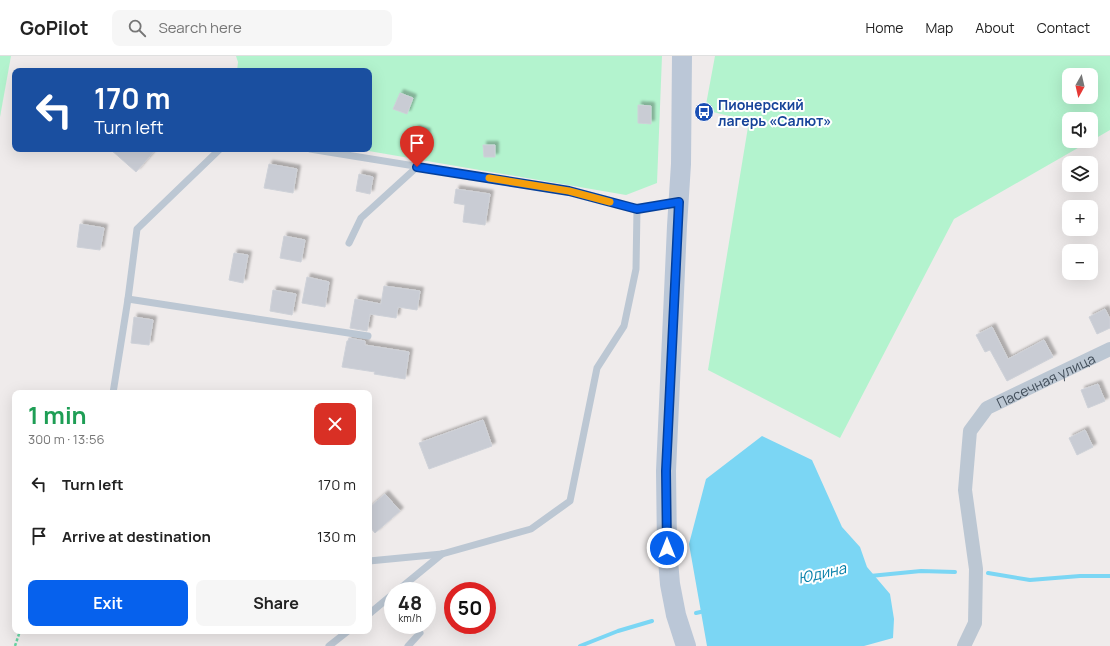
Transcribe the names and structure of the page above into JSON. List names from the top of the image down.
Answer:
{
  "streets": {
    "street": ["Пасечная улица"]
  },
  "water": ["Юдина"],
  "places": {
    "bus stop": ["Пионерский лагерь «Салют»"]
  },
  "north": "bottom",
  "page": {
    "header": "GoPilot",
    "search": "Search here",
    "nav": [
      "Home",
      "Map",
      "About",
      "Contact"
    ],
    "map_buttons": ["+", "−"],
    "turn": ["170 m", "Turn left"],
    "heading": ["1 min", "300 m · 13:56"],
    "list": [
      {
        "name": "Turn left",
        "value": "170 m"
      },
      {
        "name": "Arrive at destination",
        "value": "130 m"
      }
    ],
    "buttons": ["Exit", "Share"],
    "speed": "48 km/h",
    "limit": "50"
  }
}
